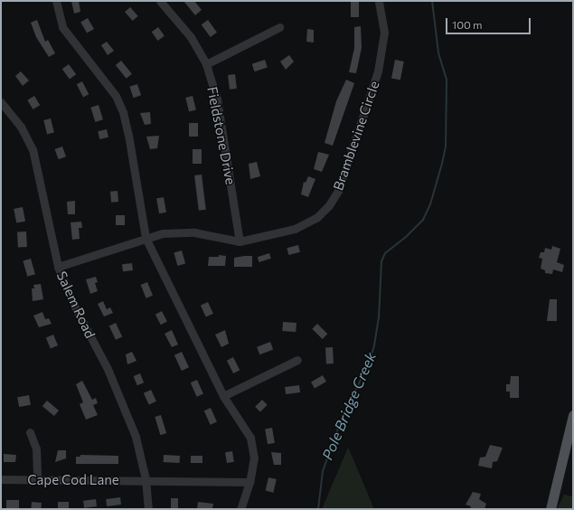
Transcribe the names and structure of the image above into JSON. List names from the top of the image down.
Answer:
{
  "streets": {
    "street": [
      "Fieldstone Drive",
      "Bramblevine Circle",
      "Salem Road",
      "Cape Cod Lane"
    ]
  },
  "crossings": [
    ["Fieldstone Drive", "Bramblevine Circle"],
    ["Bramblevine Circle", "Salem Road"],
    ["Salem Road", "Cape Cod Lane"]
  ],
  "water": ["Pole Bridge Creek"],
  "scale_bar": "100 m"
}
